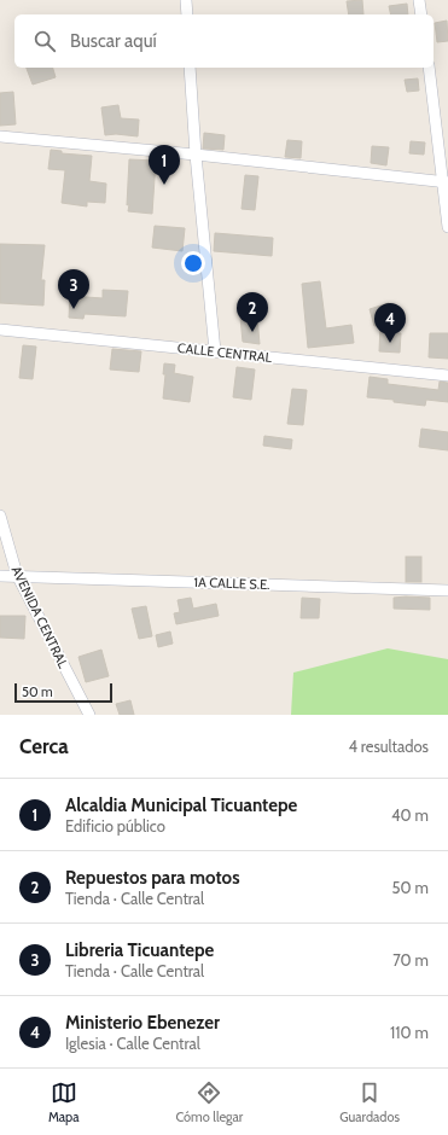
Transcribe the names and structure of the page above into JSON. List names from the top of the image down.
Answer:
{
  "streets": {
    "street": ["CALLE CENTRAL", "1A CALLE S.E.", "AVENIDA CENTRAL"]
  },
  "crossings": [
    ["1A CALLE S.E.", "AVENIDA CENTRAL"]
  ],
  "scale_bar": "50 m",
  "page": {
    "search": "Buscar aquí",
    "pins": [
      "1",
      "3",
      "2",
      "4"
    ],
    "scale": "50 m",
    "heading": ["Cerca", "4 resultados"],
    "list": [
      {
        "mark": "1",
        "name": "Alcaldia Municipal Ticuantepe",
        "note": "Edificio público",
        "value": "40 m"
      },
      {
        "mark": "2",
        "name": "Repuestos para motos",
        "note": "Tienda · Calle Central",
        "value": "50 m"
      },
      {
        "mark": "3",
        "name": "Libreria Ticuantepe",
        "note": "Tienda · Calle Central",
        "value": "70 m"
      },
      {
        "mark": "4",
        "name": "Ministerio Ebenezer",
        "note": "Iglesia · Calle Central",
        "value": "110 m"
      }
    ],
    "nav": ["Mapa", "Cómo llegar", "Guardados"]
  }
}
